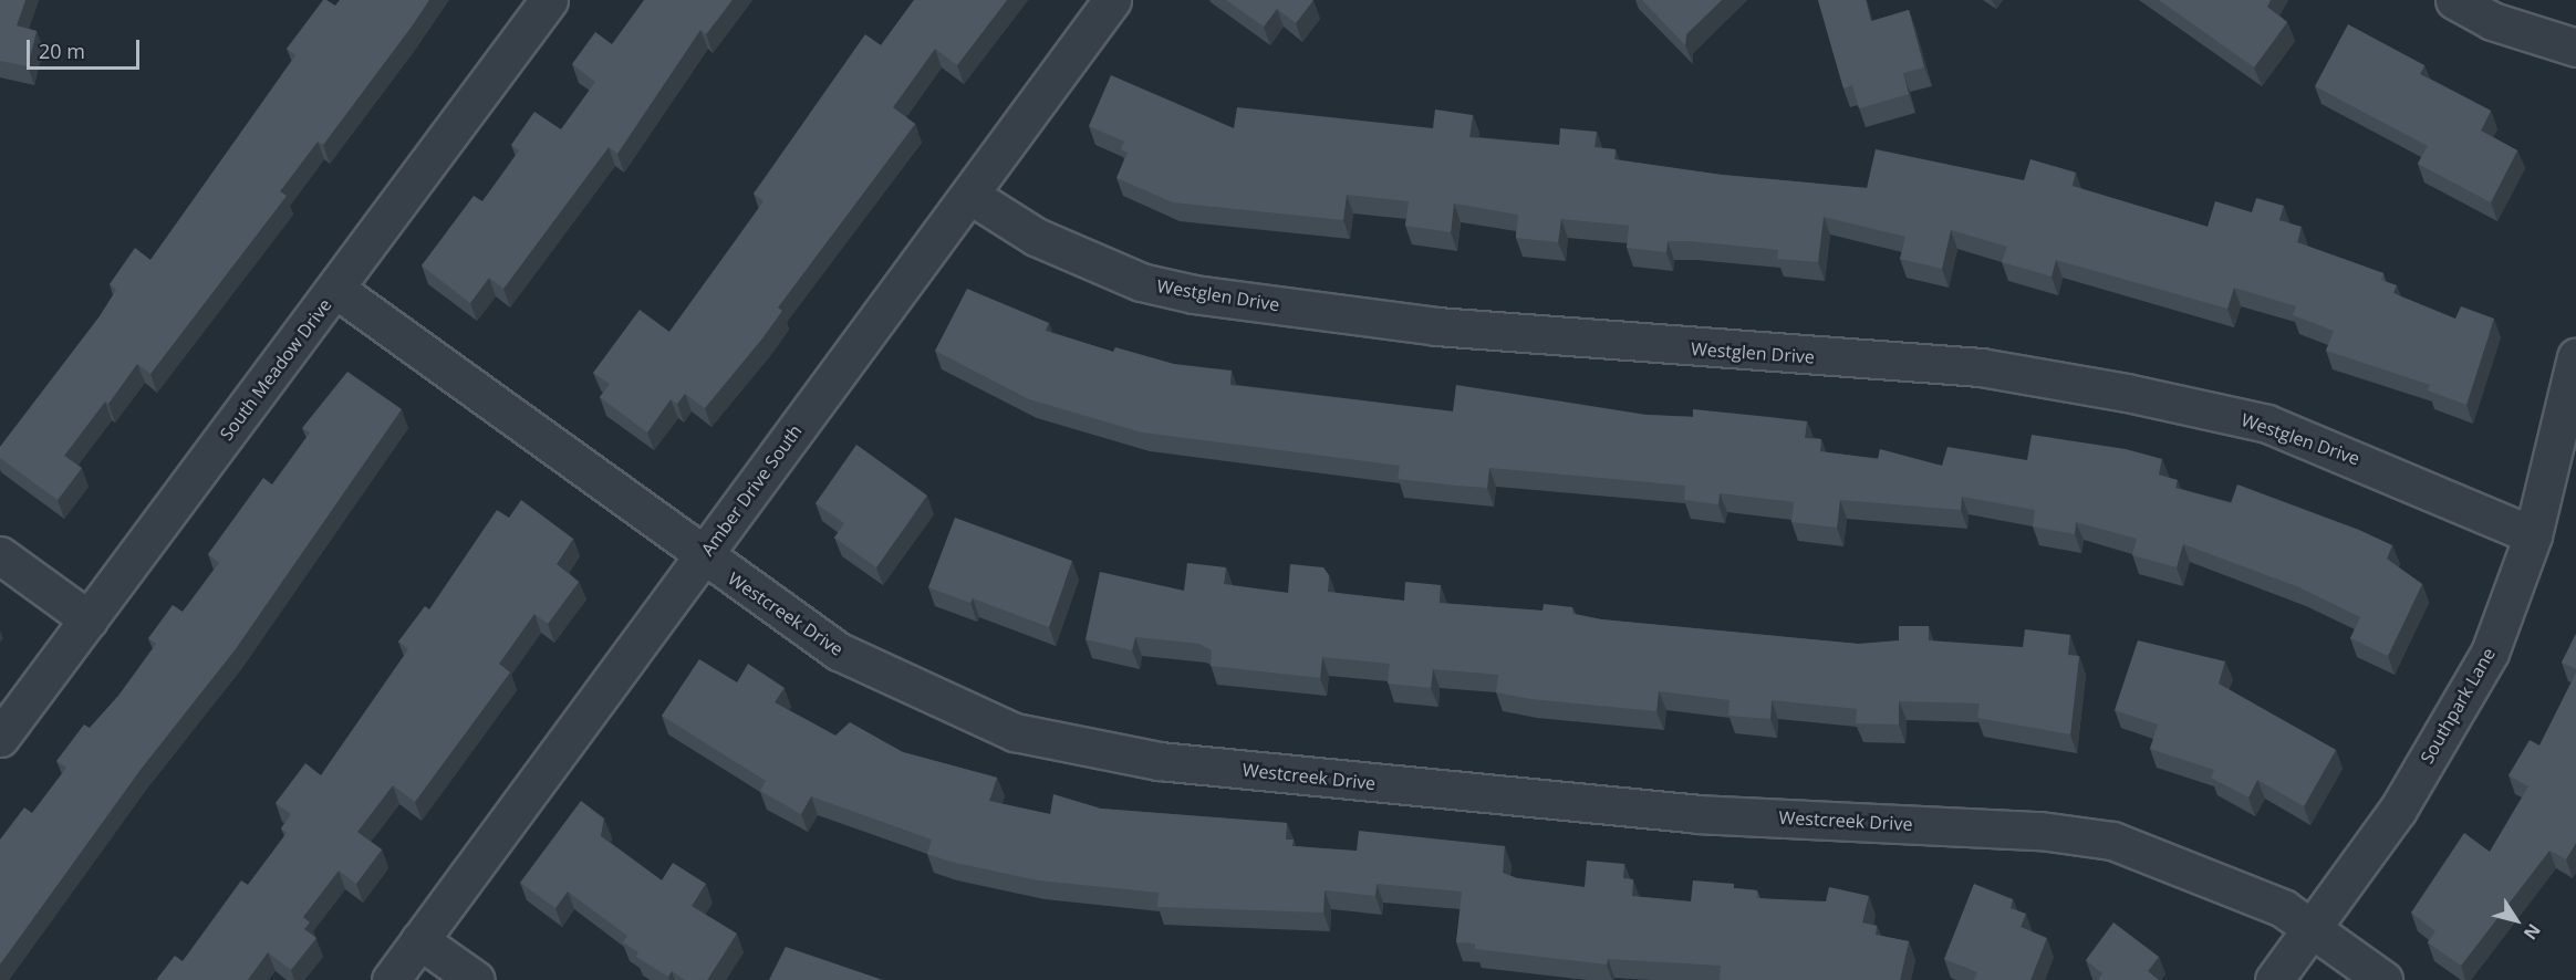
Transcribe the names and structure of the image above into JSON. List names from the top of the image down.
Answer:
{
  "streets": {
    "street": [
      "Westglen Drive",
      "South Meadow Drive",
      "Amber Drive South",
      "Westcreek Drive",
      "Southpark Lane"
    ]
  },
  "crossings": [
    ["Westglen Drive", "Amber Drive South"],
    ["Westglen Drive", "Southpark Lane"],
    ["South Meadow Drive", "Westcreek Drive"],
    ["Amber Drive South", "Westcreek Drive"],
    ["Westcreek Drive", "Southpark Lane"]
  ],
  "scale_bar": "20 m",
  "north": "bottom right"
}
